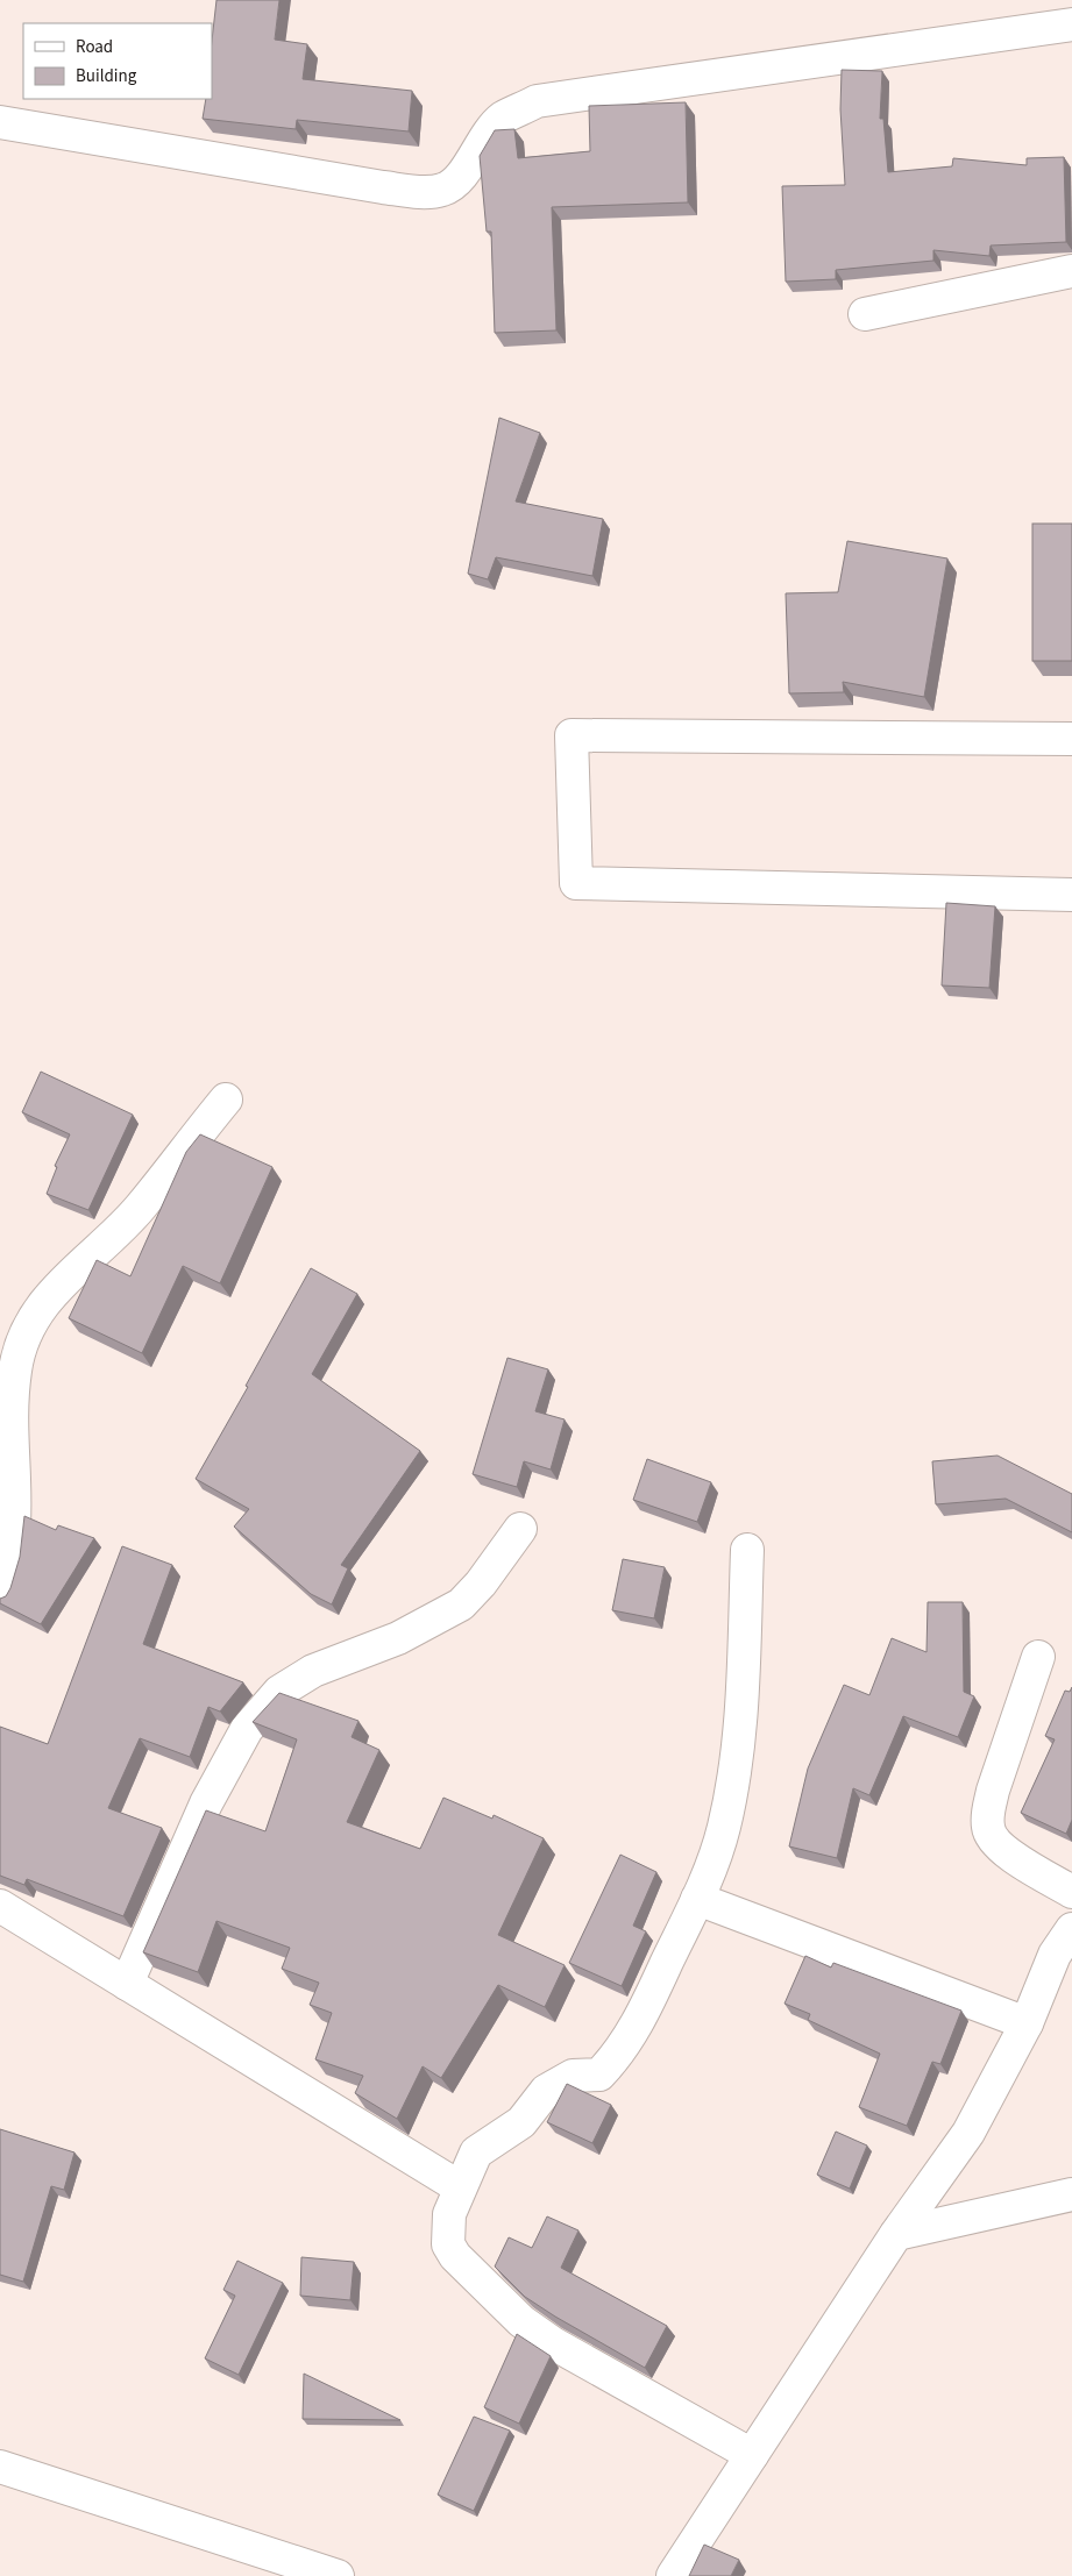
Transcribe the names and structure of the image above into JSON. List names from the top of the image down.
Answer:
{
  "legend": ["Road", "Building"]
}
